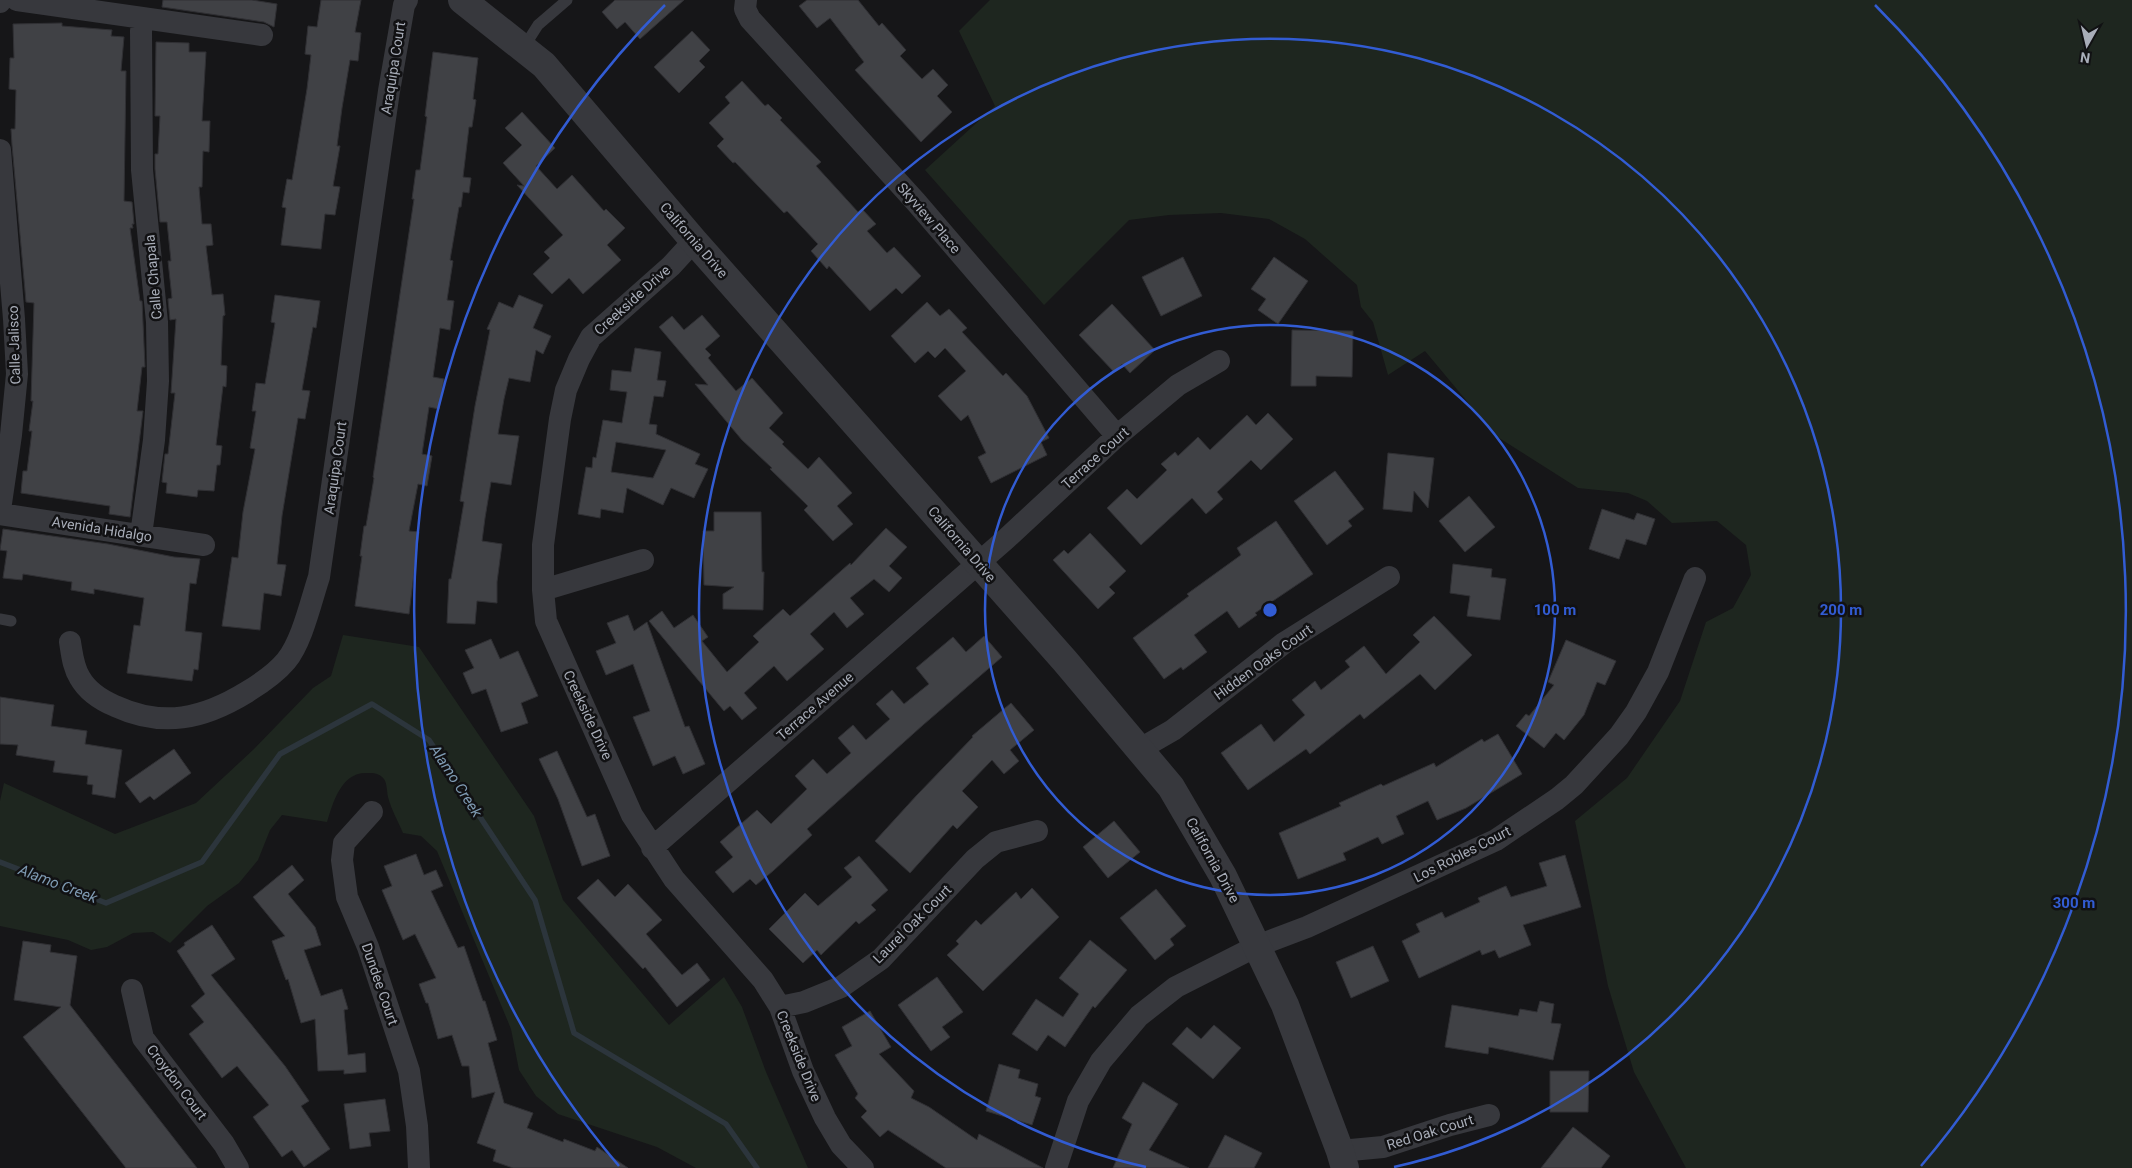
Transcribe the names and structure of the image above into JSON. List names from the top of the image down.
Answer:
{
  "streets": {
    "street": [
      "Araquipa Court",
      "Skyview Place",
      "California Drive",
      "Calle Chapala",
      "Creekside Drive",
      "Calle Jalisco",
      "Terrace Court",
      "Avenida Hidalgo",
      "Hidden Oaks Court",
      "Terrace Avenue",
      "Los Robles Court",
      "Laurel Oak Court",
      "Dundee Court",
      "Croydon Court",
      "Red Oak Court"
    ]
  },
  "crossings": [
    ["Skyview Place", "Terrace Court"],
    ["California Drive", "Creekside Drive"],
    ["California Drive", "Terrace Court"],
    ["California Drive", "Hidden Oaks Court"],
    ["California Drive", "Terrace Avenue"],
    ["California Drive", "Los Robles Court"],
    ["California Drive", "Red Oak Court"],
    ["Calle Chapala", "Avenida Hidalgo"],
    ["Creekside Drive", "Terrace Avenue"],
    ["Creekside Drive", "Laurel Oak Court"],
    ["Calle Jalisco", "Avenida Hidalgo"],
    ["Terrace Court", "Terrace Avenue"]
  ],
  "water": ["Alamo Creek"],
  "north": "bottom",
  "rings": ["100 m", "200 m", "300 m"]
}
